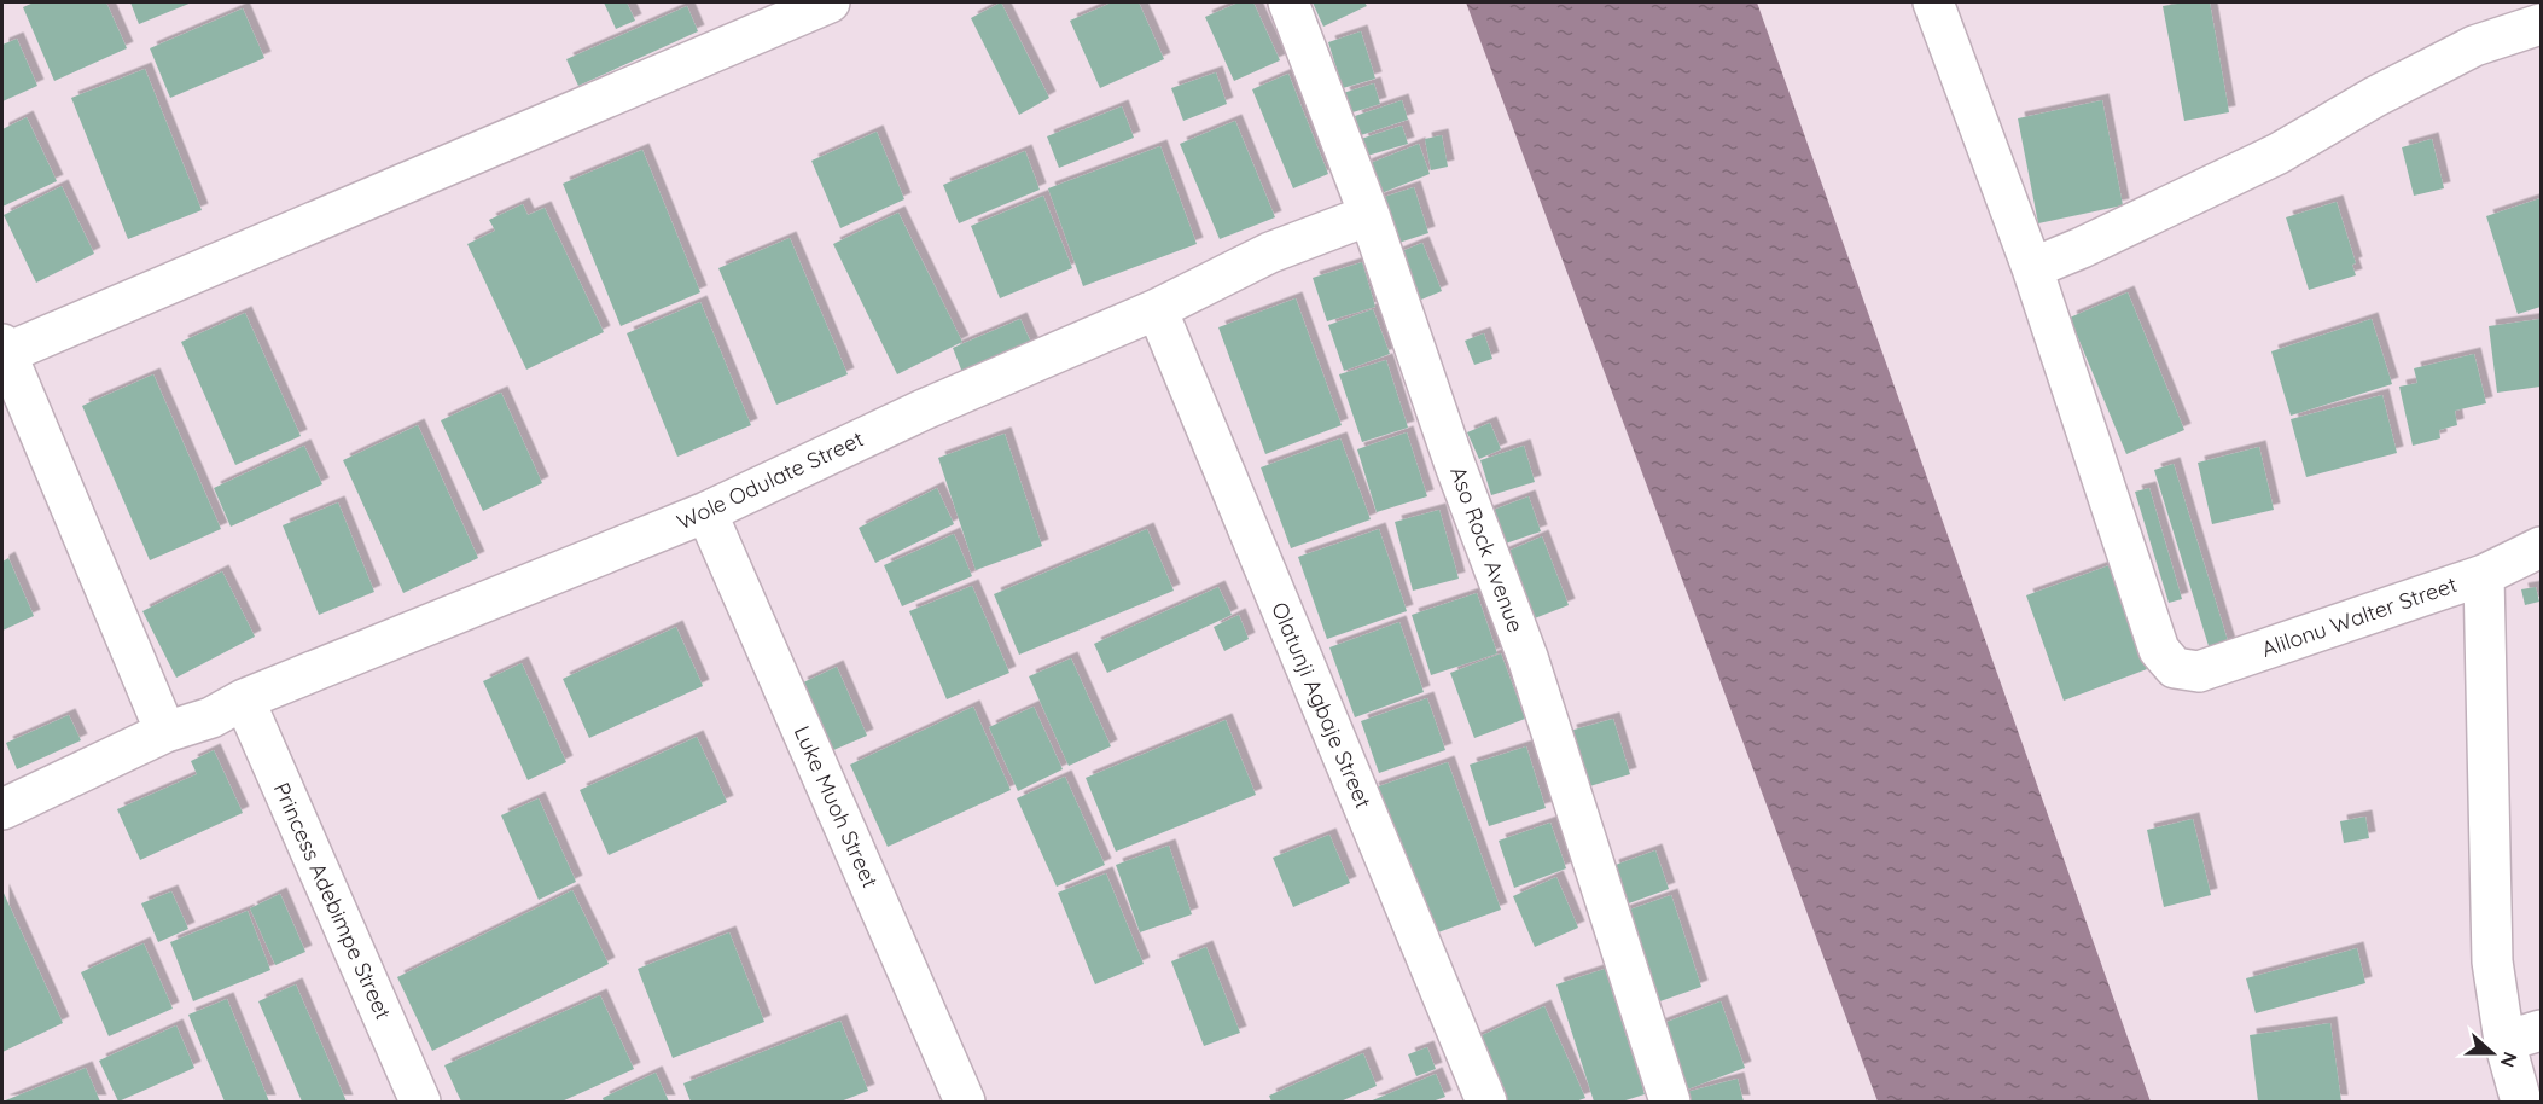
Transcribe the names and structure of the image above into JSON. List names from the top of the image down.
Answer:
{
  "streets": {
    "street": [
      "Wole Odulate Street",
      "Aso Rock Avenue",
      "Alilonu Walter Street",
      "Olatunji Agbaje Street",
      "Luke Muoh Street",
      "Princess Adebimpe Street"
    ]
  },
  "crossings": [
    ["Wole Odulate Street", "Aso Rock Avenue"],
    ["Wole Odulate Street", "Olatunji Agbaje Street"],
    ["Wole Odulate Street", "Luke Muoh Street"],
    ["Wole Odulate Street", "Princess Adebimpe Street"]
  ],
  "north": "right"
}
